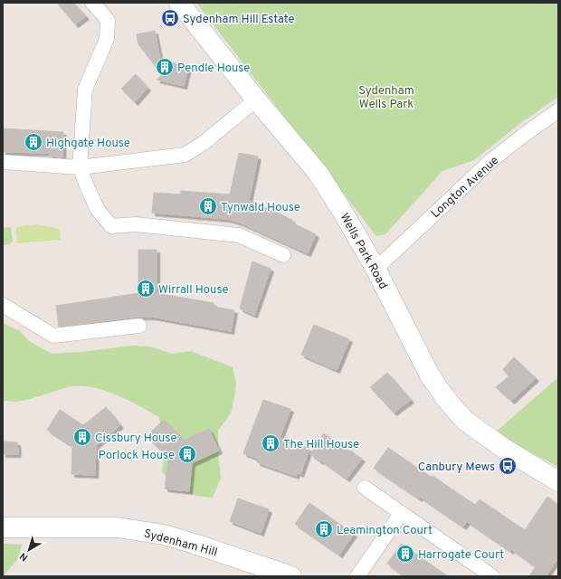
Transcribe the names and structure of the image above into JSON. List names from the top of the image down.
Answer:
{
  "streets": {
    "street": ["Longton Avenue", "Wells Park Road", "Sydenham Hill"]
  },
  "crossings": [
    ["Longton Avenue", "Wells Park Road"]
  ],
  "parks": ["Sydenham Wells Park"],
  "places": {
    "bus stop": ["Sydenham Hill Estate", "Canbury Mews"],
    "building": [
      "Pendle House",
      "Highgate House",
      "Tynwald House",
      "Wirrall House",
      "Cissbury House",
      "The Hill House",
      "Porlock House",
      "Leamington Court",
      "Harrogate Court"
    ]
  },
  "north": "bottom left"
}
